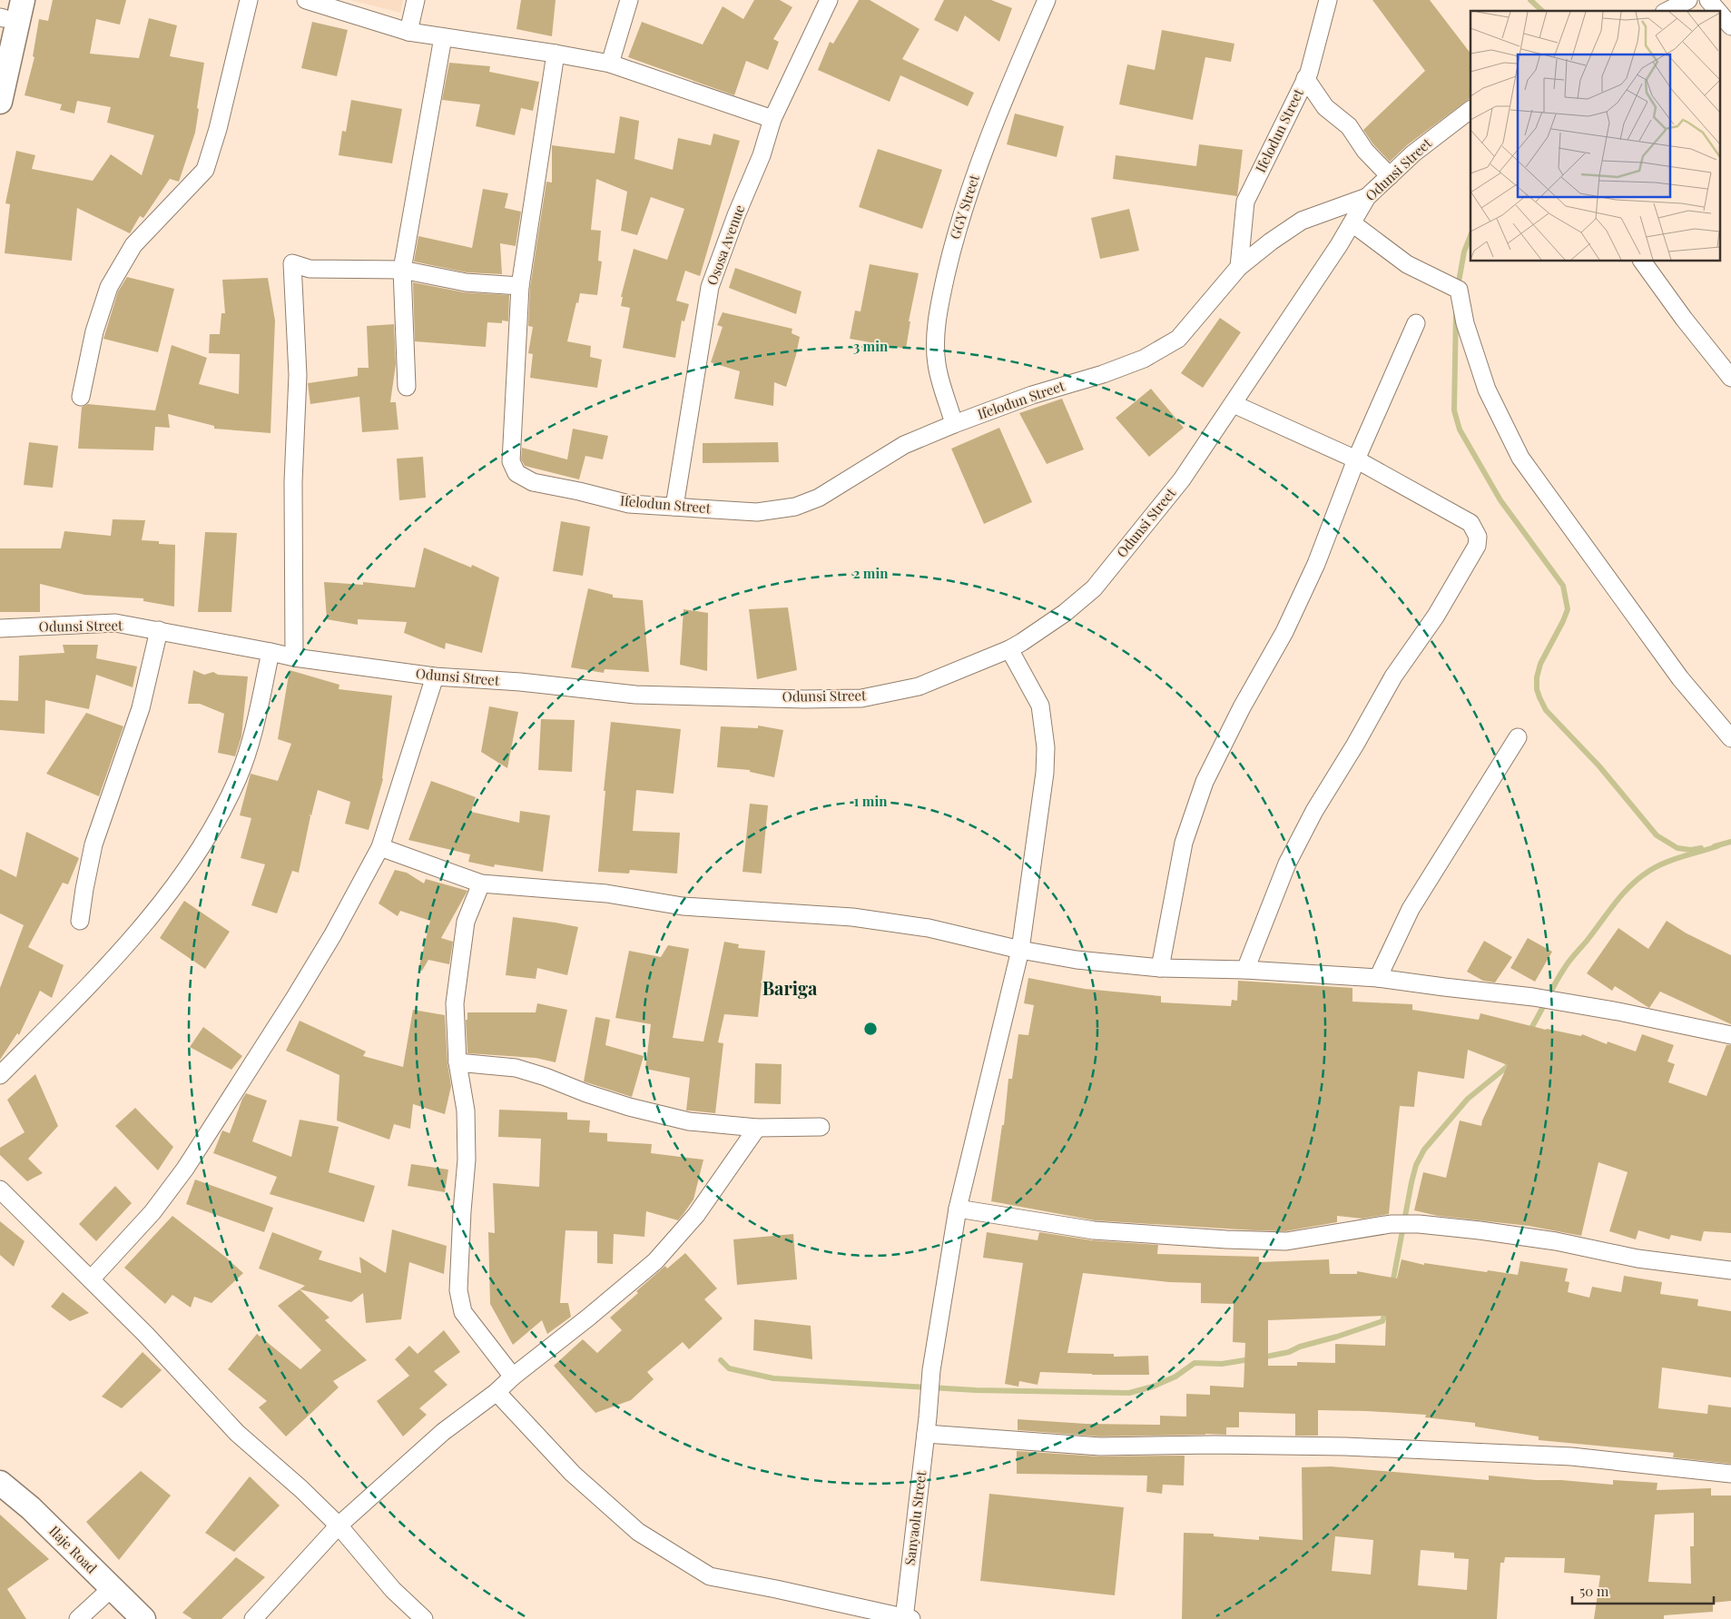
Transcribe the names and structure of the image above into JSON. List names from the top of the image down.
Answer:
{
  "streets": {
    "street": [
      "Ifelodun Street",
      "Odunsi Street",
      "GGY Street",
      "Ososa Avenue",
      "Sanyaolu Street",
      "Ilaje Road"
    ]
  },
  "crossings": [
    ["Ifelodun Street", "GGY Street"],
    ["Ifelodun Street", "Ososa Avenue"],
    ["Odunsi Street", "Sanyaolu Street"]
  ],
  "districts": ["Bariga"],
  "scale_bar": "50 m",
  "rings": ["3 min", "2 min", "1 min"]
}
